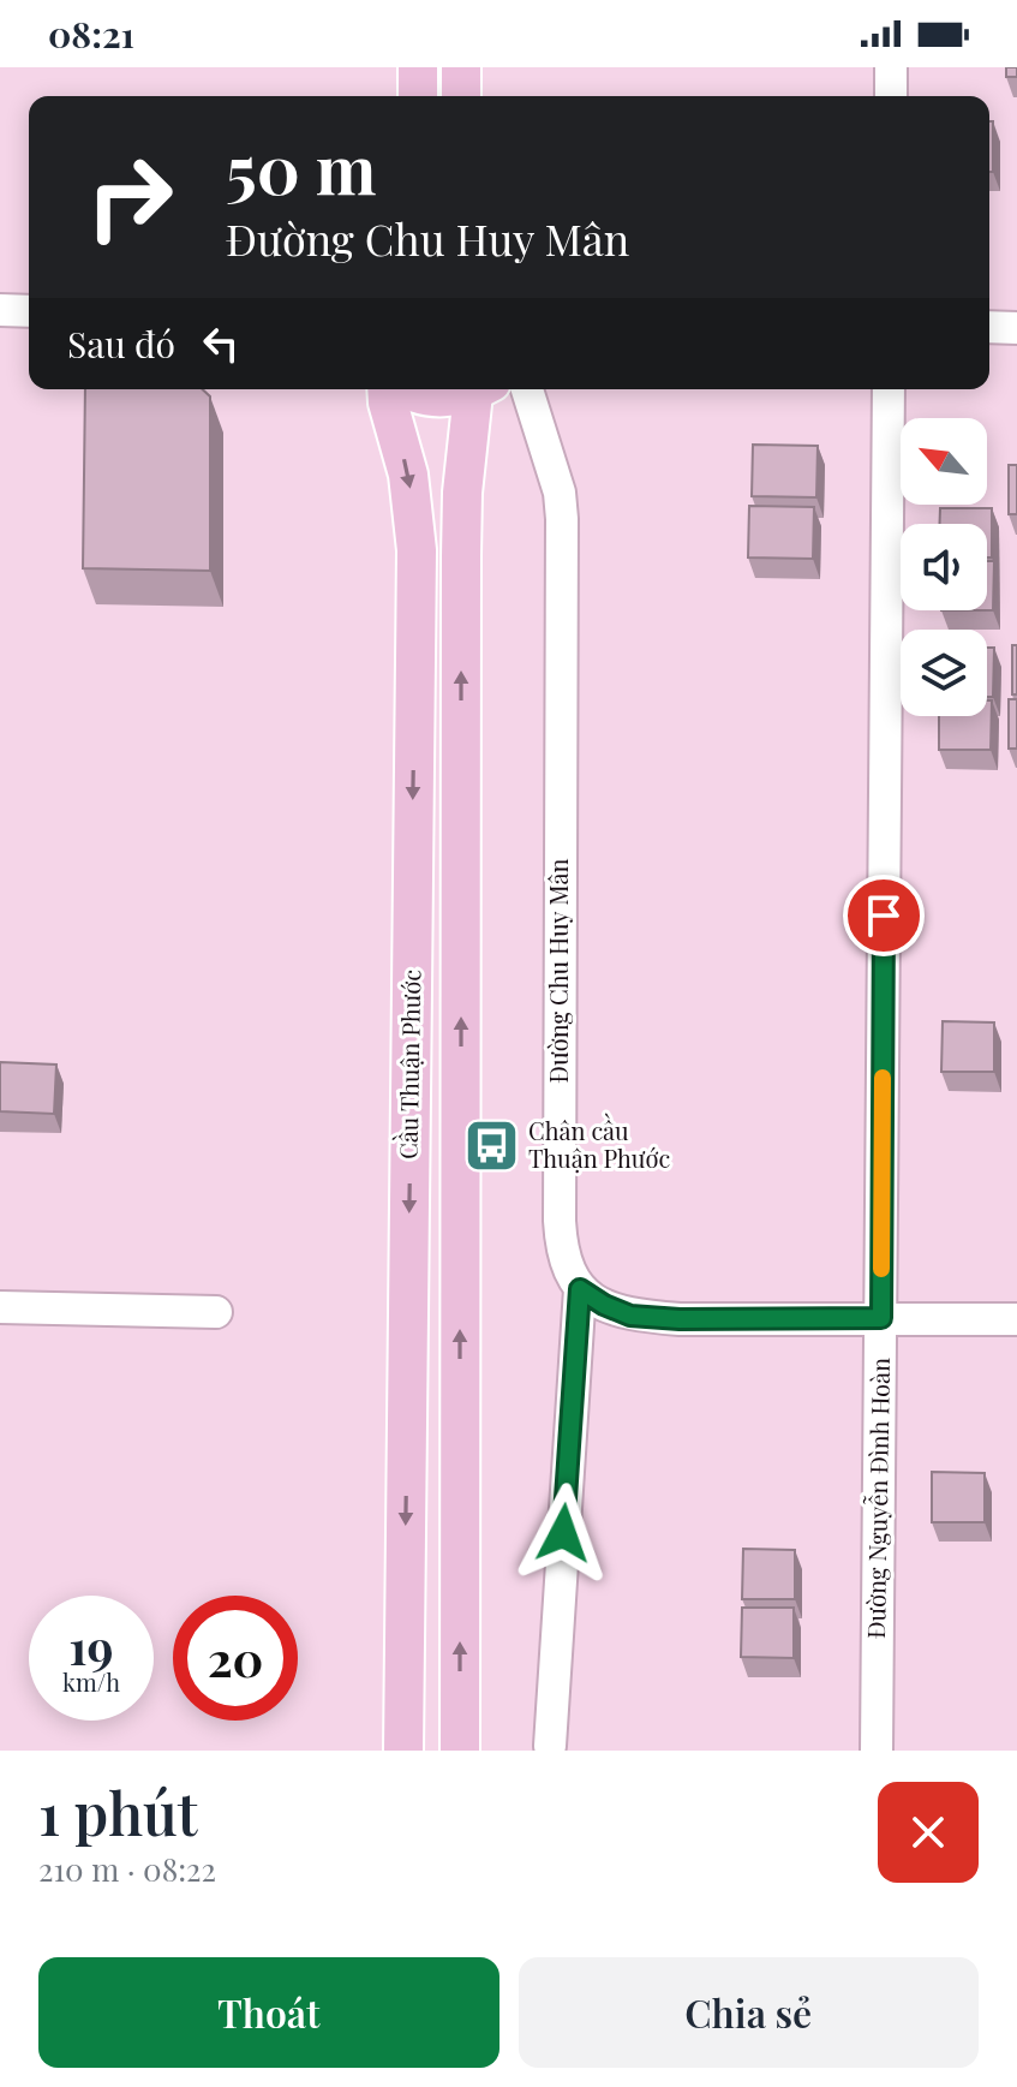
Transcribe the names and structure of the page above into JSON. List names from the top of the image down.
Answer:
{
  "streets": {
    "main road": ["Cầu Thuận Phước"],
    "street": ["Đường Chu Huy Mân", "Đường Nguyễn Đình Hoàn"]
  },
  "places": {
    "bus stop": ["Chân cầu Thuận Phước"]
  },
  "north": "top left",
  "page": {
    "status": "08:21",
    "turn": ["50 m", "Đường Chu Huy Mân"],
    "then": "Sau đó",
    "speed": "19 km/h",
    "limit": "20",
    "heading": ["1 phút", "210 m · 08:22"],
    "buttons": ["Thoát", "Chia sẻ"]
  }
}
